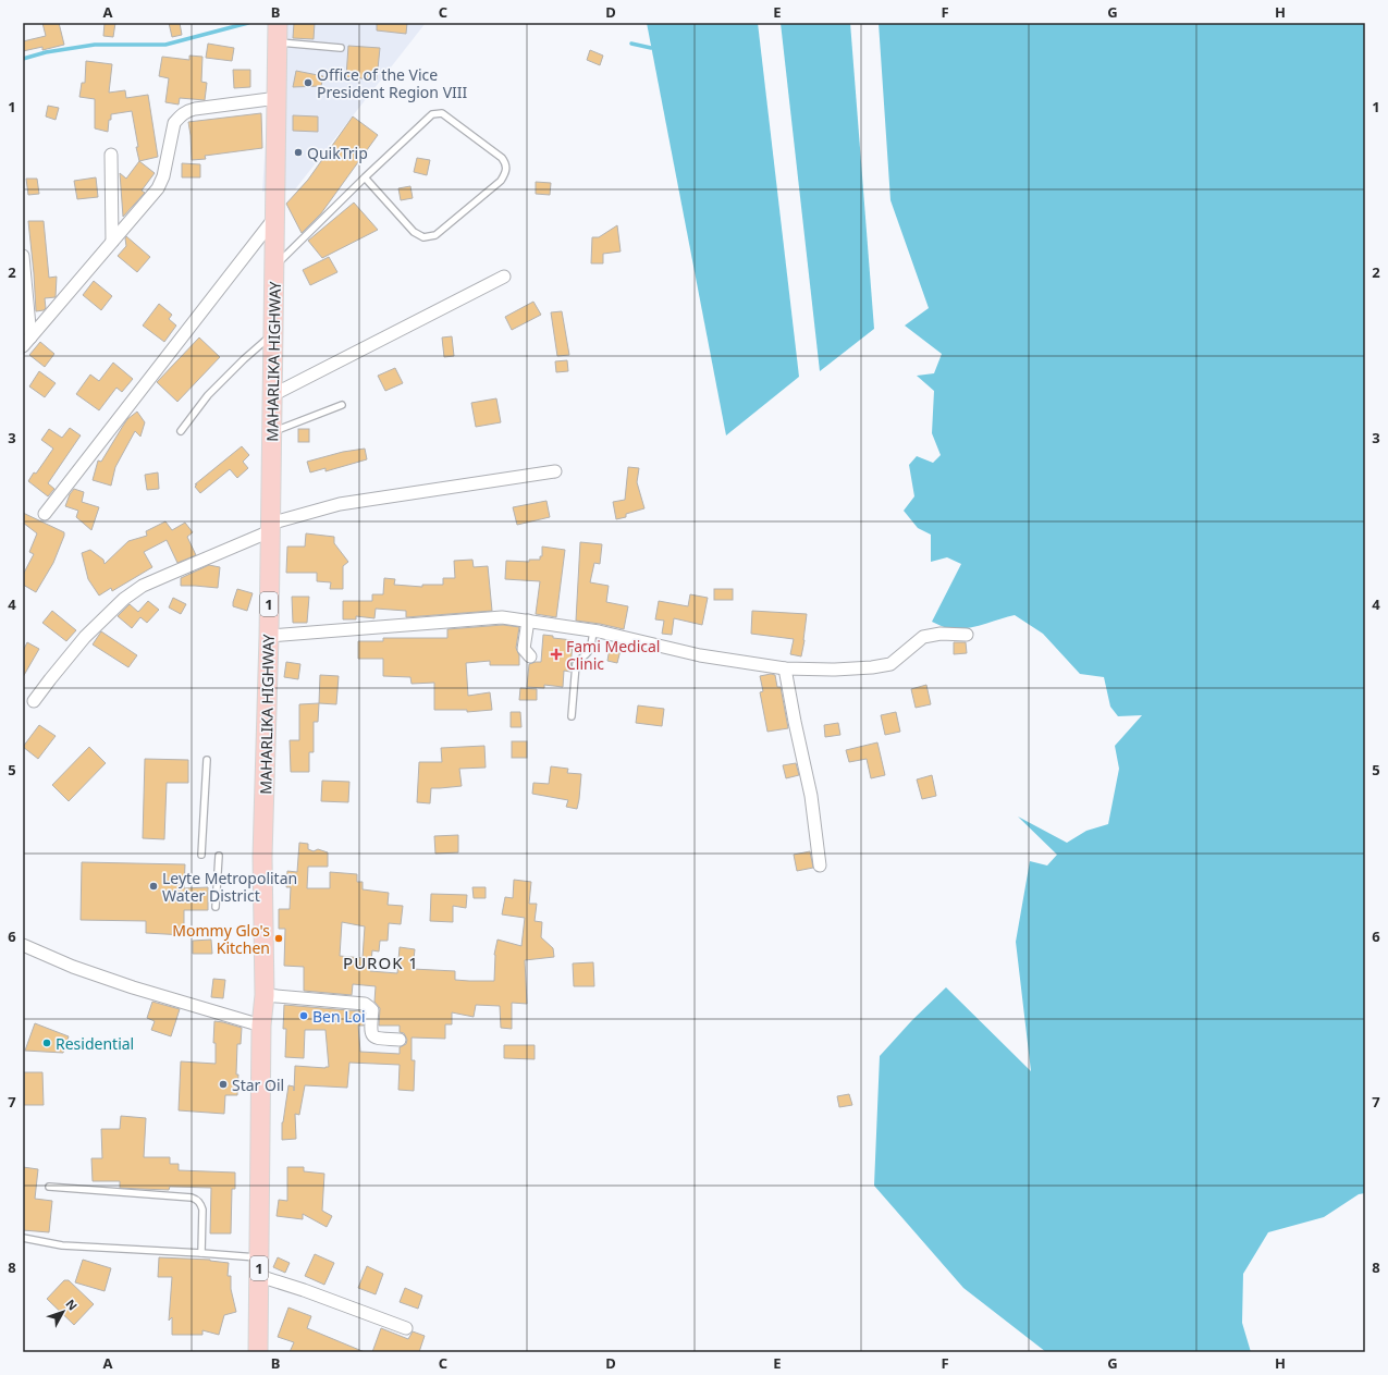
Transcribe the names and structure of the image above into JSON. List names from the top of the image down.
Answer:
{
  "streets": {
    "main road": ["MAHARLIKA HIGHWAY", "1"]
  },
  "districts": ["PUROK 1"],
  "places": {
    "other": [
      "Office of the Vice President Region VIII",
      "QuikTrip",
      "Leyte Metropolitan Water District",
      "Mommy Glo's Kitchen",
      "Ben Loi",
      "Residential",
      "Star Oil"
    ],
    "health": ["Fami Medical Clinic"]
  },
  "north": "top right",
  "grid": {
    "columns": [
      "A",
      "B",
      "C",
      "D",
      "E",
      "F",
      "G",
      "H"
    ],
    "rows": [
      "1",
      "2",
      "3",
      "4",
      "5",
      "6",
      "7",
      "8"
    ]
  }
}
